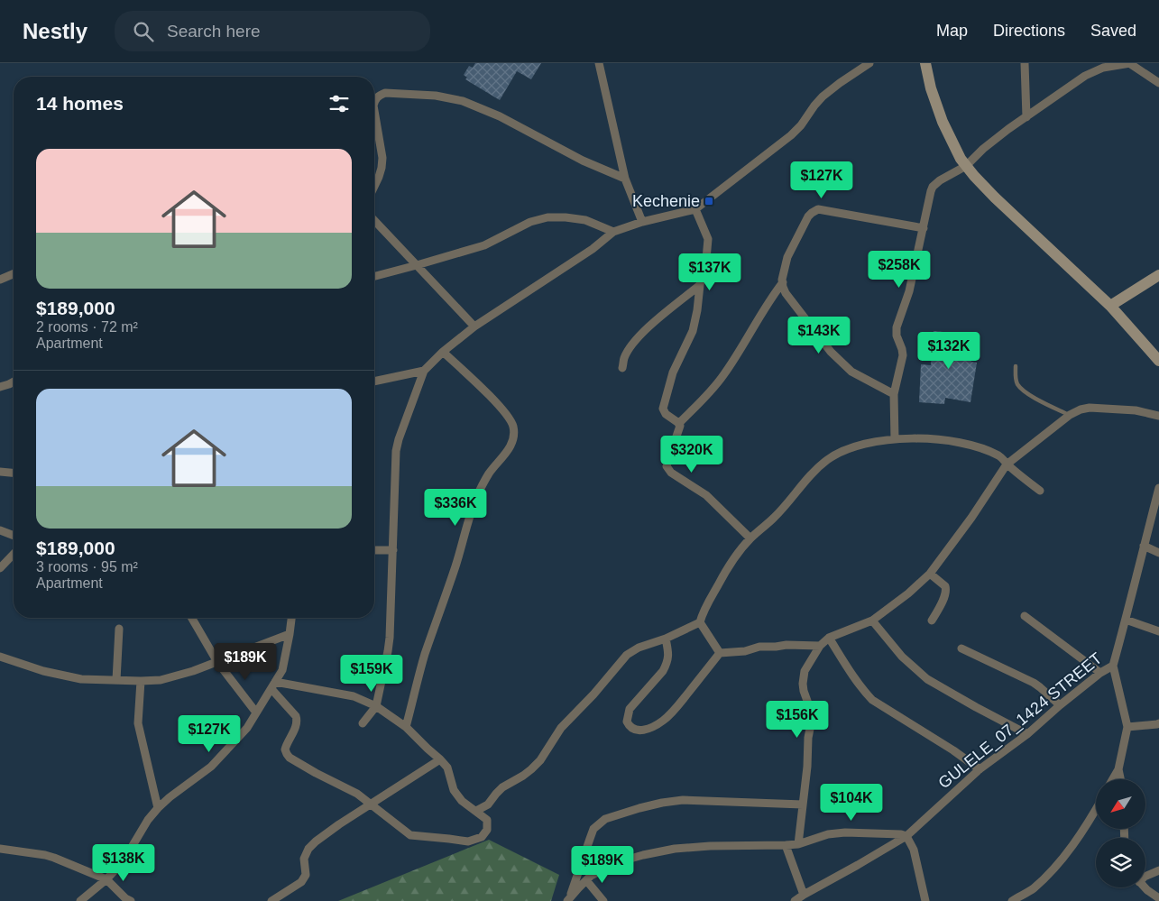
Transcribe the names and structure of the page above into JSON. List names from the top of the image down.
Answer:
{
  "streets": {
    "street": ["GULELE_07_1424 STREET"]
  },
  "places": {
    "transit": ["Kechenie"]
  },
  "north": "bottom left",
  "page": {
    "header": "Nestly",
    "search": "Search here",
    "nav": ["Map", "Directions", "Saved"],
    "heading": "14 homes",
    "list": [
      {
        "name": "$189,000",
        "note": "2 rooms · 72 m² · Apartment"
      },
      {
        "name": "$189,000",
        "note": "3 rooms · 95 m² · Apartment"
      }
    ],
    "price": [
      "$127K",
      "$258K",
      "$137K",
      "$143K",
      "$132K",
      "$320K",
      "$336K",
      "$189K",
      "$159K",
      "$156K",
      "$127K",
      "$104K",
      "$138K",
      "$189K"
    ]
  }
}
